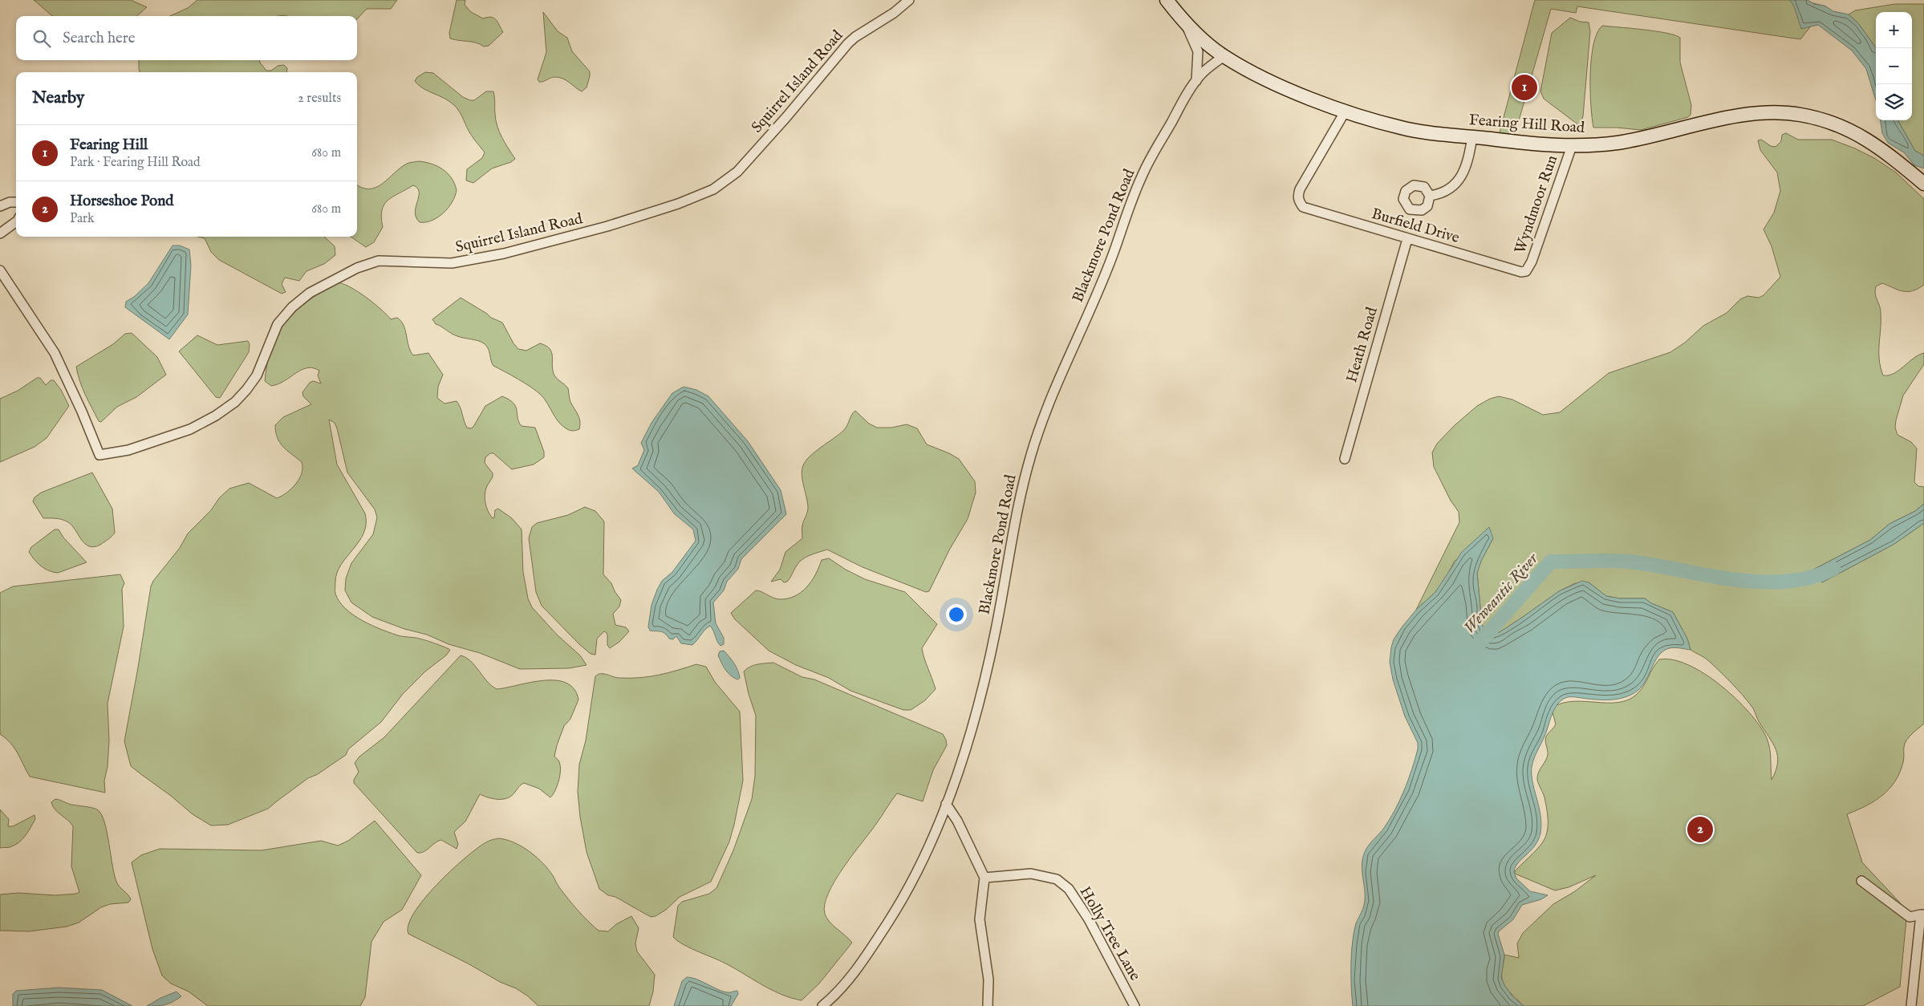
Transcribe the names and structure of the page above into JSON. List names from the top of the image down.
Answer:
{
  "streets": {
    "main road": ["Fearing Hill Road"],
    "street": [
      "Squirrel Island Road",
      "Wyndmoor Run",
      "Burfield Drive",
      "Blackmore Pond Road",
      "Heath Road",
      "Holly Tree Lane"
    ]
  },
  "crossings": [
    ["Fearing Hill Road", "Wyndmoor Run"],
    ["Fearing Hill Road", "Burfield Drive"],
    ["Fearing Hill Road", "Blackmore Pond Road"],
    ["Wyndmoor Run", "Burfield Drive"],
    ["Burfield Drive", "Heath Road"]
  ],
  "water": ["Weweantic River"],
  "page": {
    "map_buttons": ["+", "−"],
    "search": "Search here",
    "heading": ["Nearby", "2 results"],
    "pins": ["1", "2"],
    "list": [
      {
        "mark": "1",
        "name": "Fearing Hill",
        "note": "Park · Fearing Hill Road",
        "value": "680 m"
      },
      {
        "mark": "2",
        "name": "Horseshoe Pond",
        "note": "Park",
        "value": "680 m"
      }
    ]
  }
}
